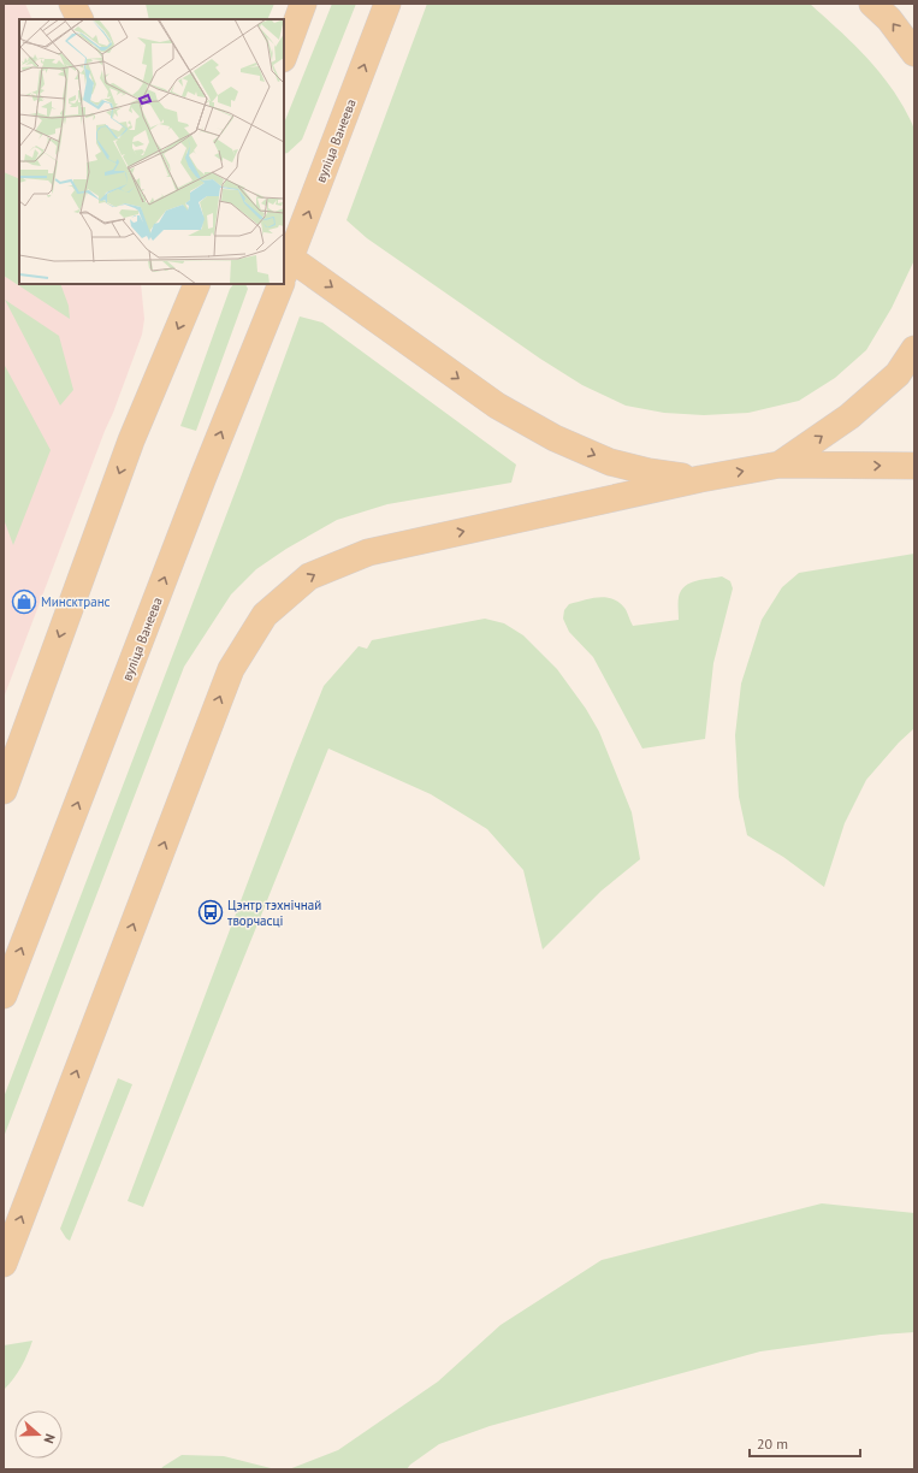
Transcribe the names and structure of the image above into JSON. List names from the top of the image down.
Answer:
{
  "streets": {
    "main road": ["вуліца Ванеева"]
  },
  "places": {
    "shop": ["Минсктранс"],
    "bus stop": ["Цэнтр тэхнічнай творчасці"]
  },
  "scale_bar": "20 m",
  "north": "right"
}
